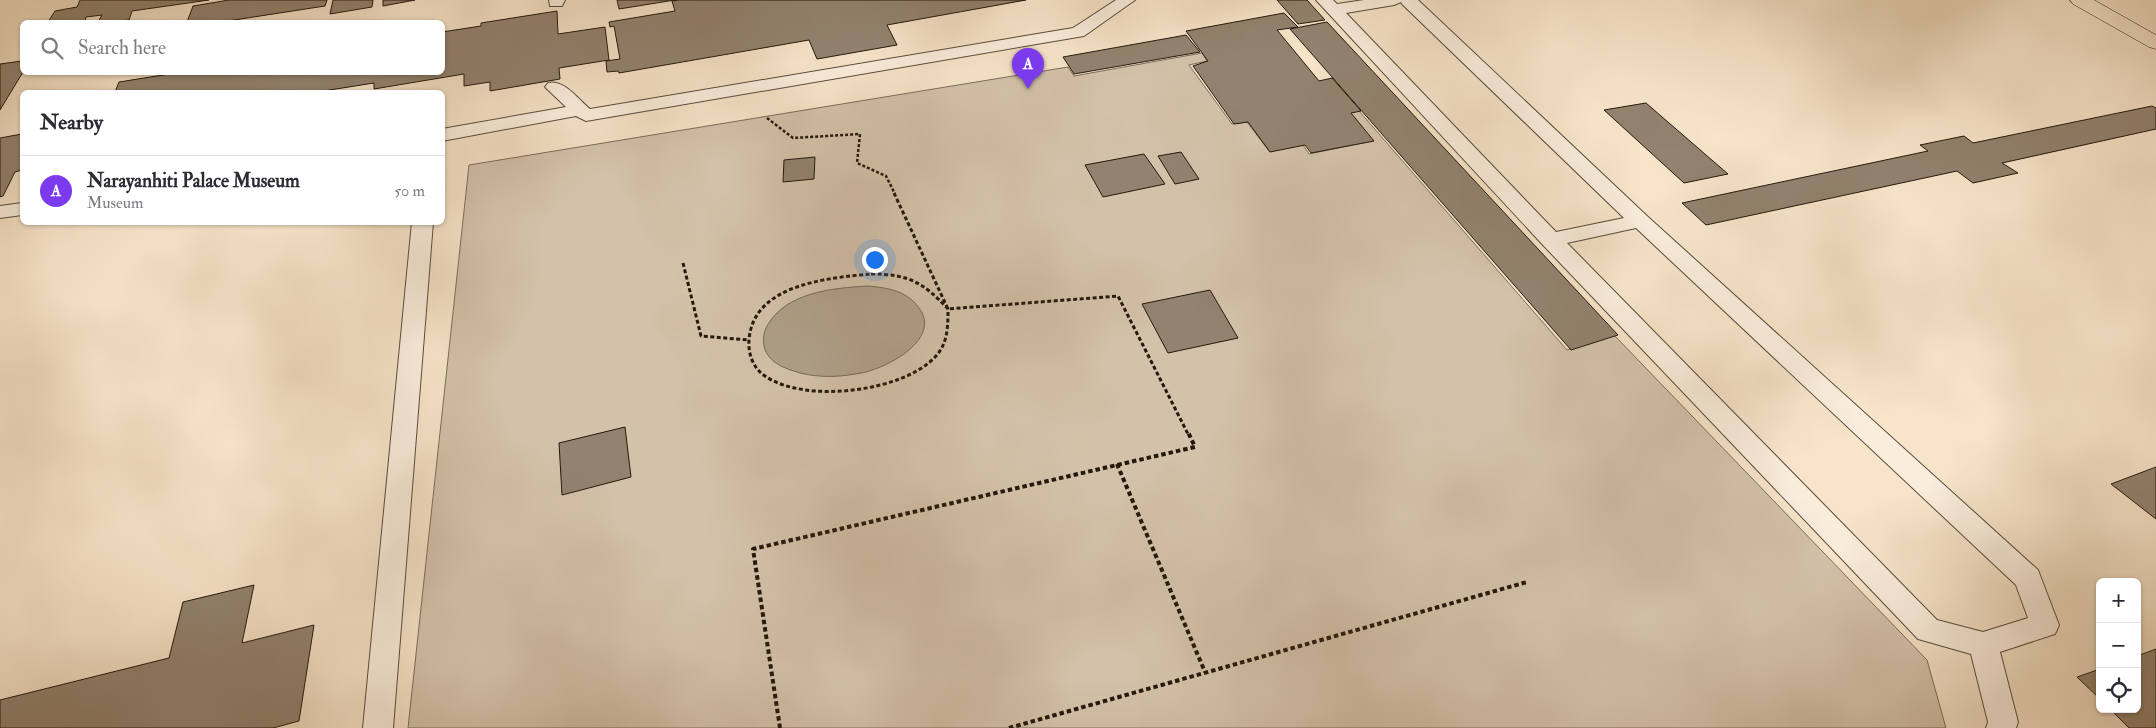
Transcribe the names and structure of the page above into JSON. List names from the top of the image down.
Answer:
{
  "page": {
    "search": "Search here",
    "pins": "A",
    "heading": "Nearby",
    "list": [
      {
        "mark": "A",
        "name": "Narayanhiti Palace Museum",
        "note": "Museum",
        "value": "50 m"
      }
    ],
    "map_buttons": ["+", "−"]
  }
}
